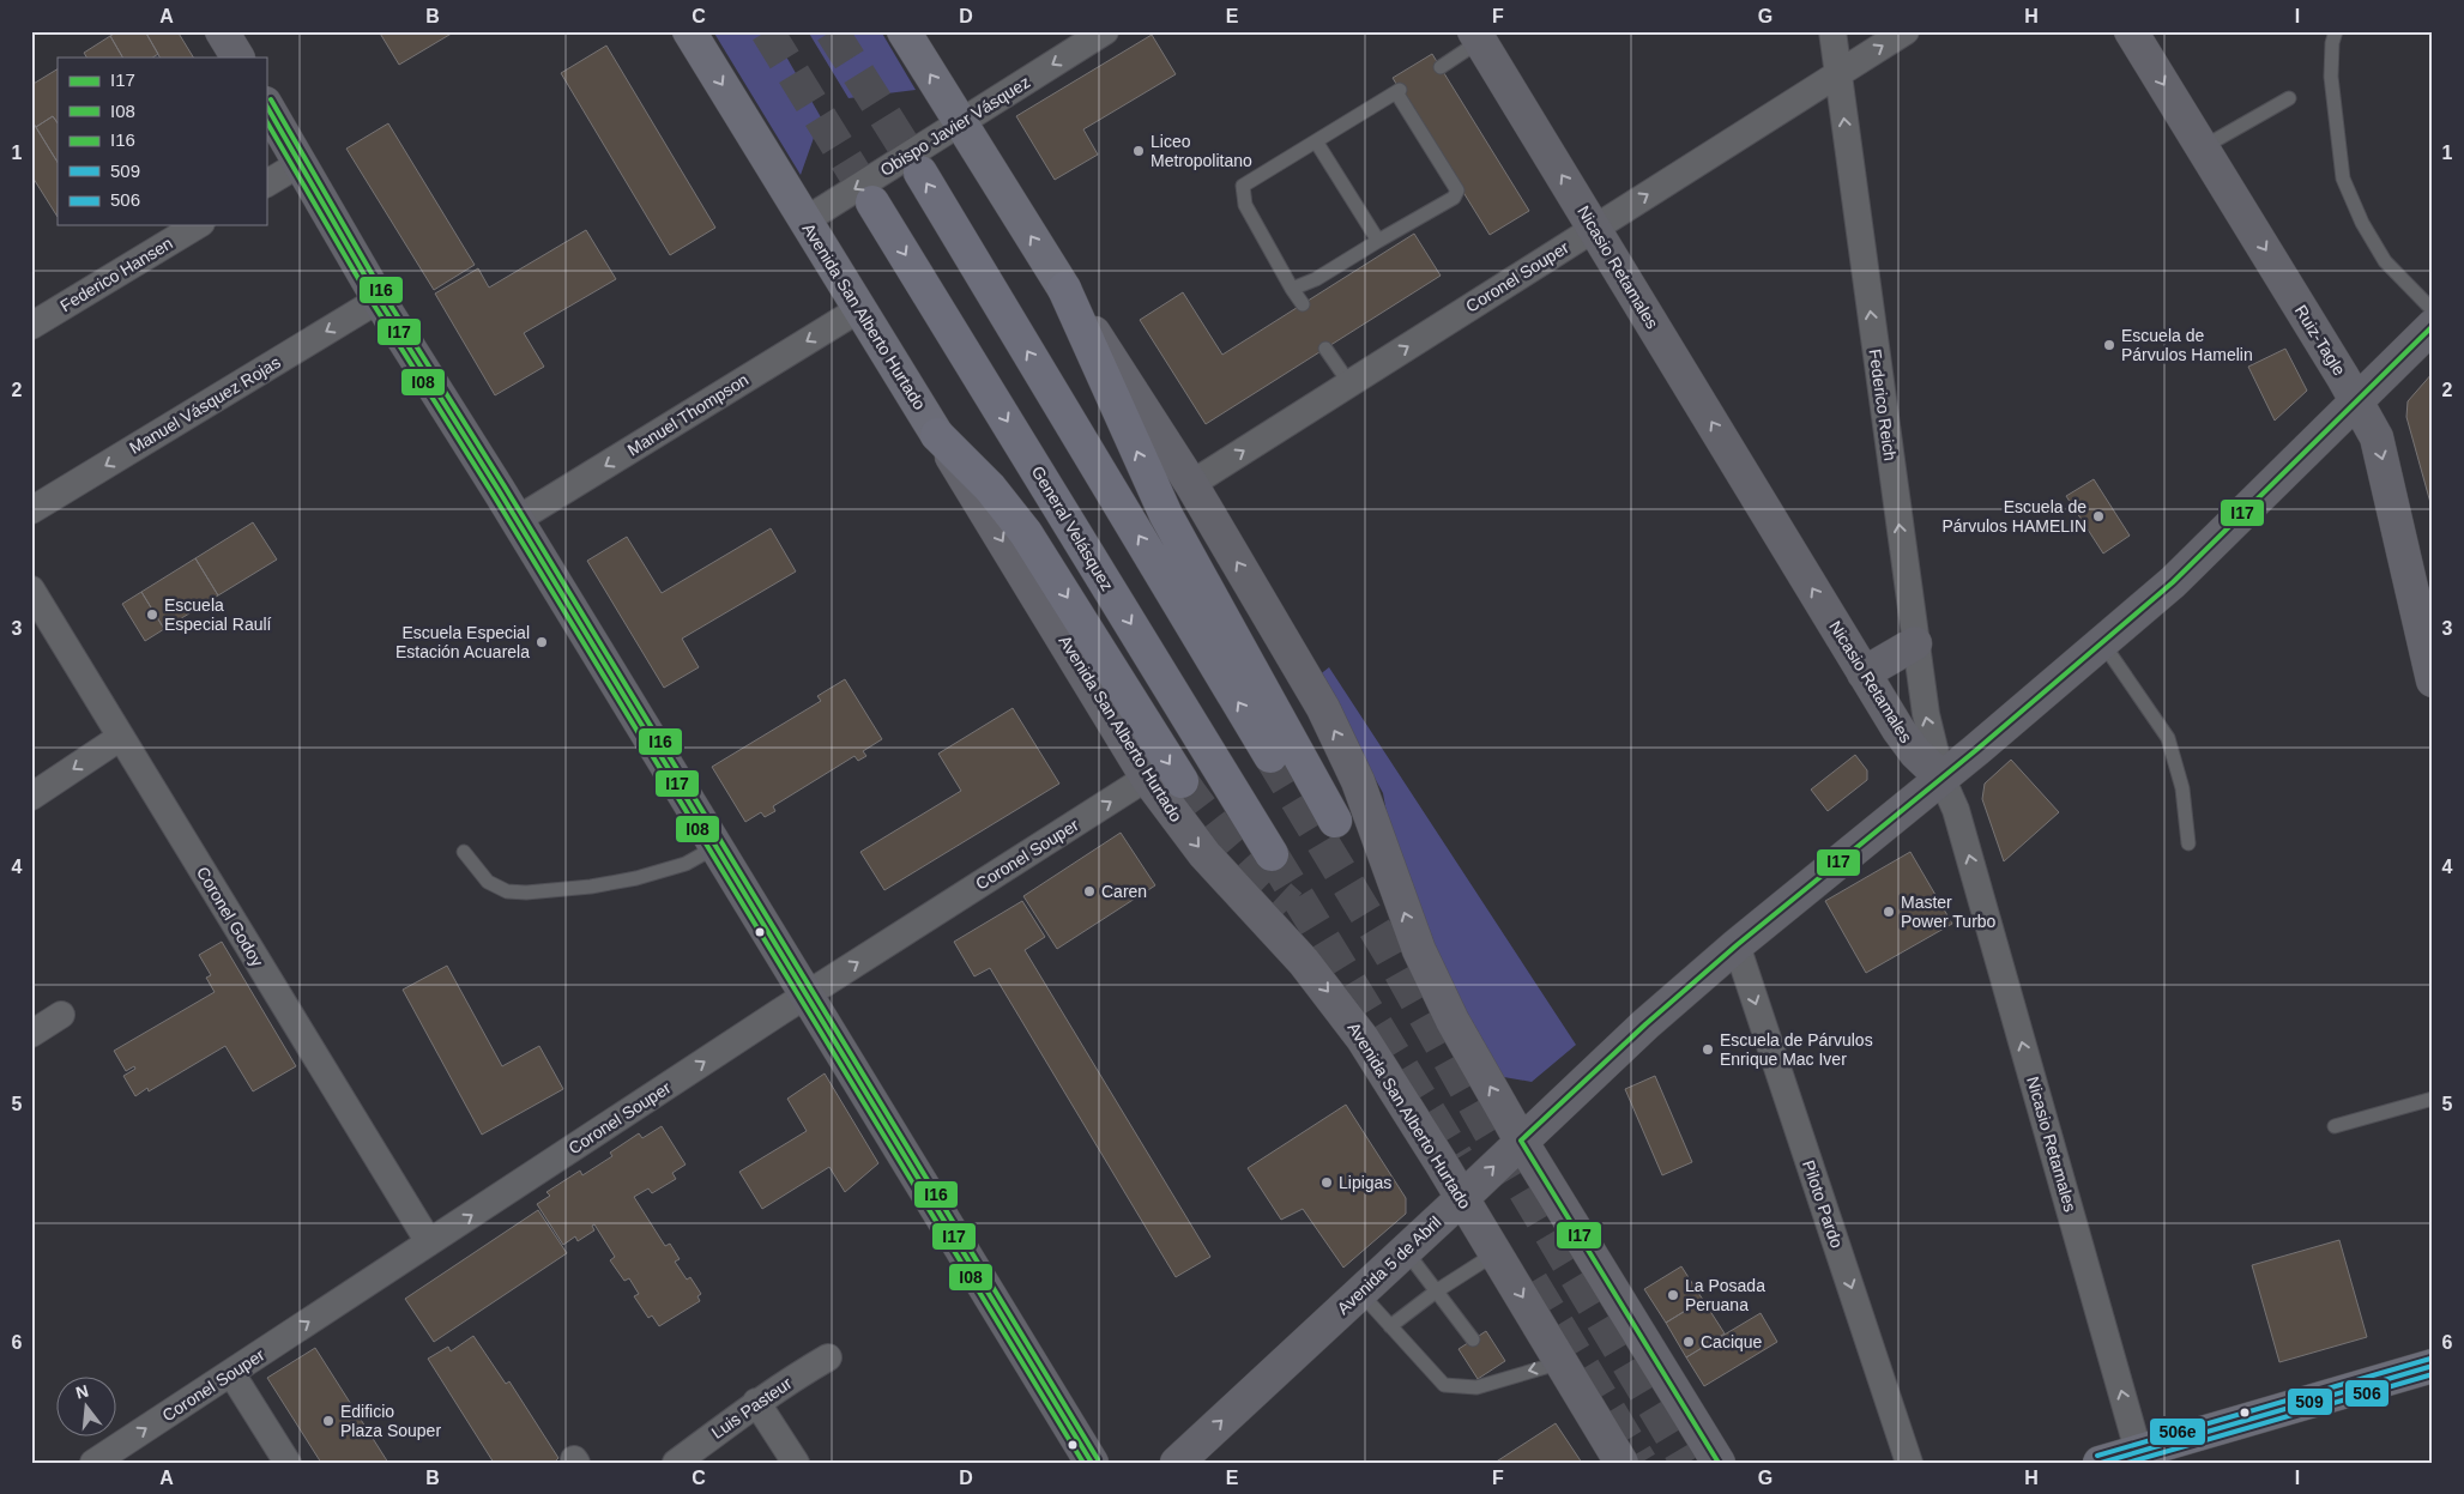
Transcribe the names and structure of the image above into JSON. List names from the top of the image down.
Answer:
{
  "streets": {
    "highway": ["General Velásquez"],
    "main road": ["Avenida San Alberto Hurtado"],
    "street": [
      "Obispo Javier Vásquez",
      "Nicasio Retamales",
      "Federico Hansen",
      "Coronel Souper",
      "Ruiz-Tagle",
      "Manuel Vásquez Rojas",
      "Federico Reich",
      "Manuel Thompson",
      "Coronel Godoy",
      "Piloto Pardo",
      "Avenida 5 de Abril",
      "Luis Pasteur"
    ]
  },
  "crossings": [
    ["Obispo Javier Vásquez", "Avenida San Alberto Hurtado"],
    ["Nicasio Retamales", "Coronel Souper"],
    ["Nicasio Retamales", "Federico Reich"],
    ["Nicasio Retamales", "Avenida 5 de Abril"],
    ["Coronel Souper", "Avenida San Alberto Hurtado"],
    ["Coronel Souper", "Federico Reich"],
    ["Coronel Souper", "Coronel Godoy"],
    ["Avenida San Alberto Hurtado", "Manuel Thompson"],
    ["Avenida San Alberto Hurtado", "Avenida 5 de Abril"],
    ["Ruiz-Tagle", "Avenida 5 de Abril"],
    ["Federico Reich", "Avenida 5 de Abril"],
    ["Piloto Pardo", "Avenida 5 de Abril"]
  ],
  "one_way": [
    "Obispo Javier Vásquez",
    "Nicasio Retamales",
    "Coronel Souper",
    "Avenida San Alberto Hurtado",
    "Ruiz-Tagle",
    "Manuel Vásquez Rojas",
    "Federico Reich",
    "Manuel Thompson"
  ],
  "places": [
    "Liceo Metropolitano",
    "Escuela de Párvulos Hamelin",
    "Escuela de Párvulos HAMELIN",
    "Escuela Especial Raulí",
    "Escuela Especial Estación Acuarela",
    "Caren",
    "Master Power Turbo",
    "Escuela de Párvulos Enrique Mac Iver",
    "Lipigas",
    "La Posada Peruana",
    "Cacique",
    "Edificio Plaza Souper"
  ],
  "lines": [
    "transit line I16",
    "transit line I17",
    "transit line I08",
    "transit line 506e",
    "transit line 509",
    "transit line 506"
  ],
  "legend": [
    "I17",
    "I08",
    "I16",
    "509",
    "506"
  ],
  "north": "top",
  "grid": {
    "columns": [
      "A",
      "B",
      "C",
      "D",
      "E",
      "F",
      "G",
      "H",
      "I"
    ],
    "rows": [
      "1",
      "2",
      "3",
      "4",
      "5",
      "6"
    ]
  }
}
